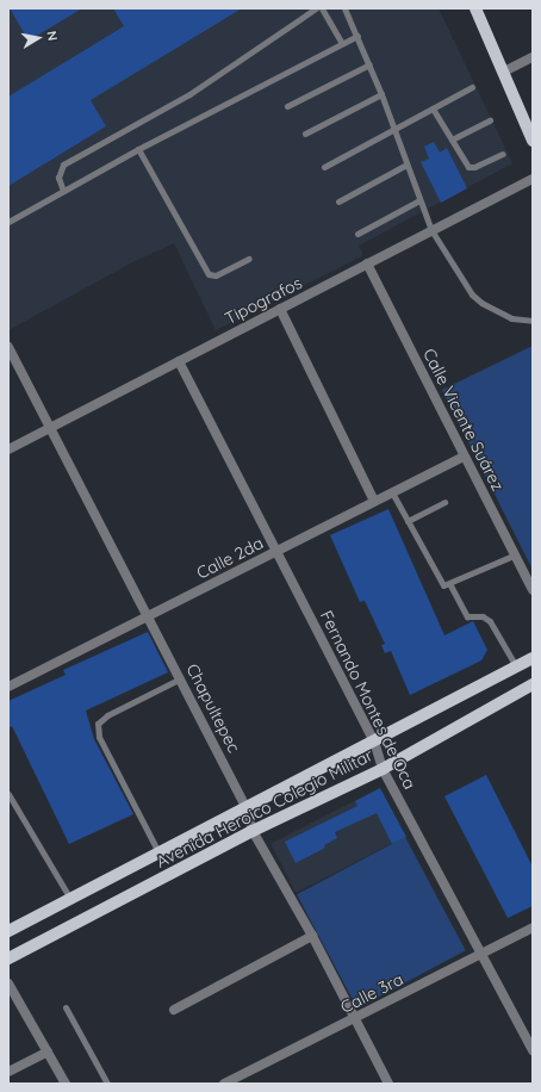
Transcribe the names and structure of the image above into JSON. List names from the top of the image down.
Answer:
{
  "streets": {
    "main road": ["Avenida Heroico Colegio Militar"],
    "street": [
      "Tipografos",
      "Calle Vicente Suárez",
      "Calle 2da",
      "Fernando Montes de Oca",
      "Chapultepec",
      "Calle 3ra"
    ]
  },
  "crossings": [
    ["Tipografos", "Calle Vicente Suárez"],
    ["Tipografos", "Fernando Montes de Oca"],
    ["Tipografos", "Chapultepec"],
    ["Calle Vicente Suárez", "Calle 2da"],
    ["Calle 2da", "Fernando Montes de Oca"],
    ["Calle 2da", "Chapultepec"],
    ["Fernando Montes de Oca", "Avenida Heroico Colegio Militar"],
    ["Fernando Montes de Oca", "Calle 3ra"],
    ["Chapultepec", "Avenida Heroico Colegio Militar"],
    ["Chapultepec", "Calle 3ra"]
  ],
  "north": "right"
}
